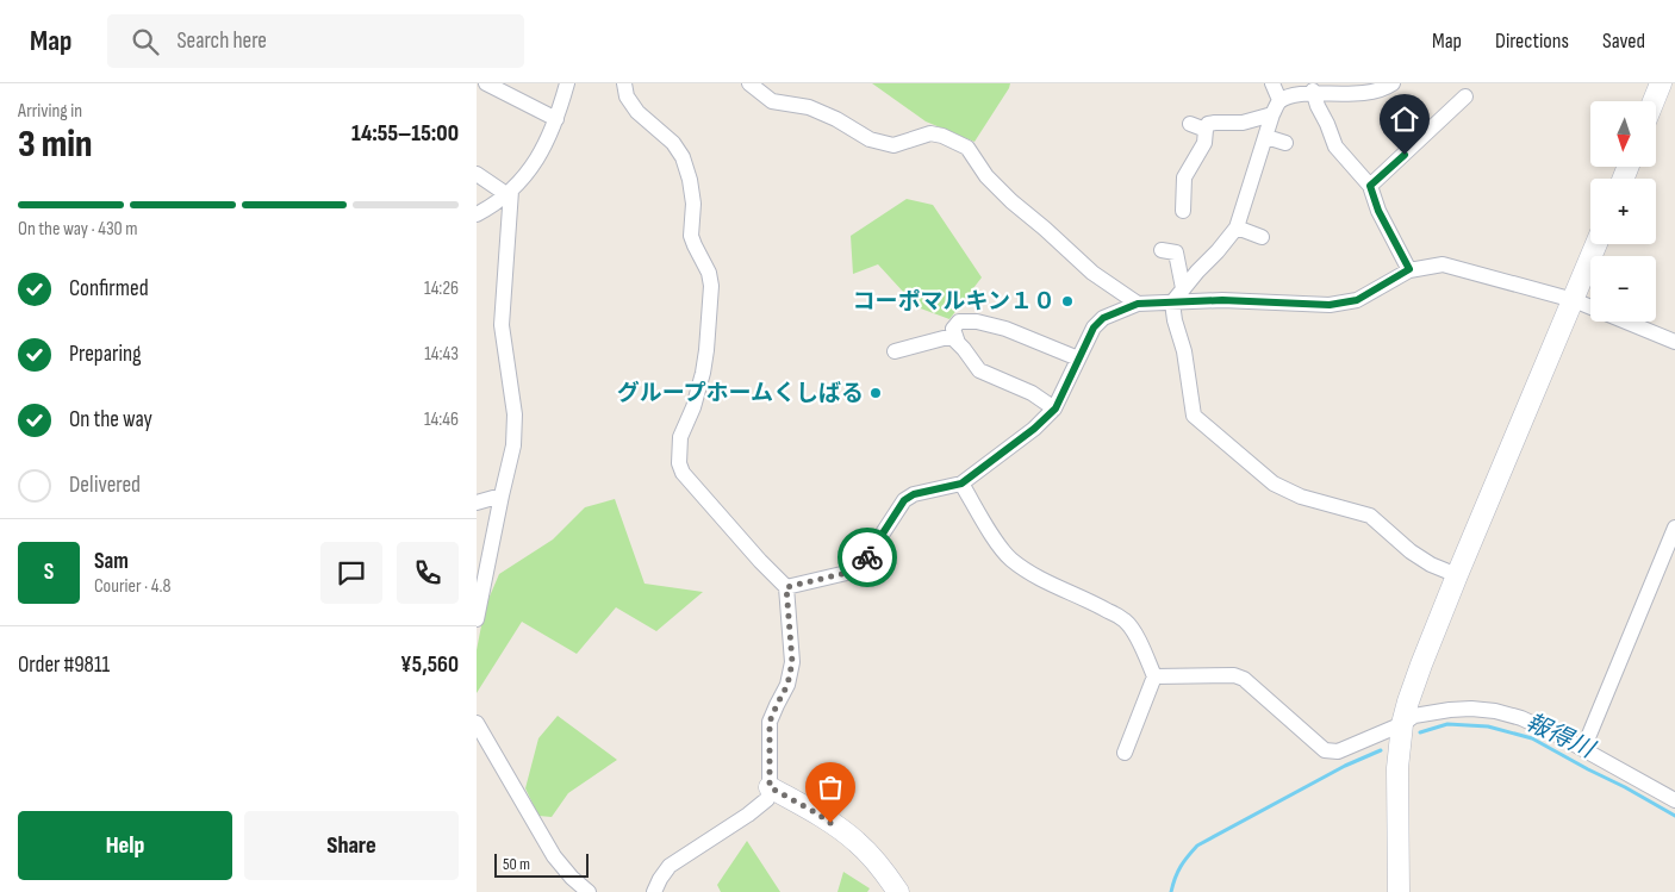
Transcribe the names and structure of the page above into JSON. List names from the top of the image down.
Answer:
{
  "water": ["報得川"],
  "places": ["コーポマルキン１０", "グループホームくしばる"],
  "scale_bar": "50 m",
  "north": "bottom",
  "page": {
    "header": "Map",
    "search": "Search here",
    "nav": ["Map", "Directions", "Saved"],
    "heading": ["3 min", "Arriving in", "14:55–15:00"],
    "panel": [
      "Sam",
      "Courier · 4.8",
      "Order #9811",
      "¥5,560"
    ],
    "map_buttons": ["+", "−"],
    "bar": "On the way · 430 m",
    "list": [
      ["Confirmed", "14:26"],
      ["Preparing", "14:43"],
      ["On the way", "14:46"],
      "Delivered"
    ],
    "round": "S",
    "buttons": ["Help", "Share"],
    "scale": "50 m"
  }
}
